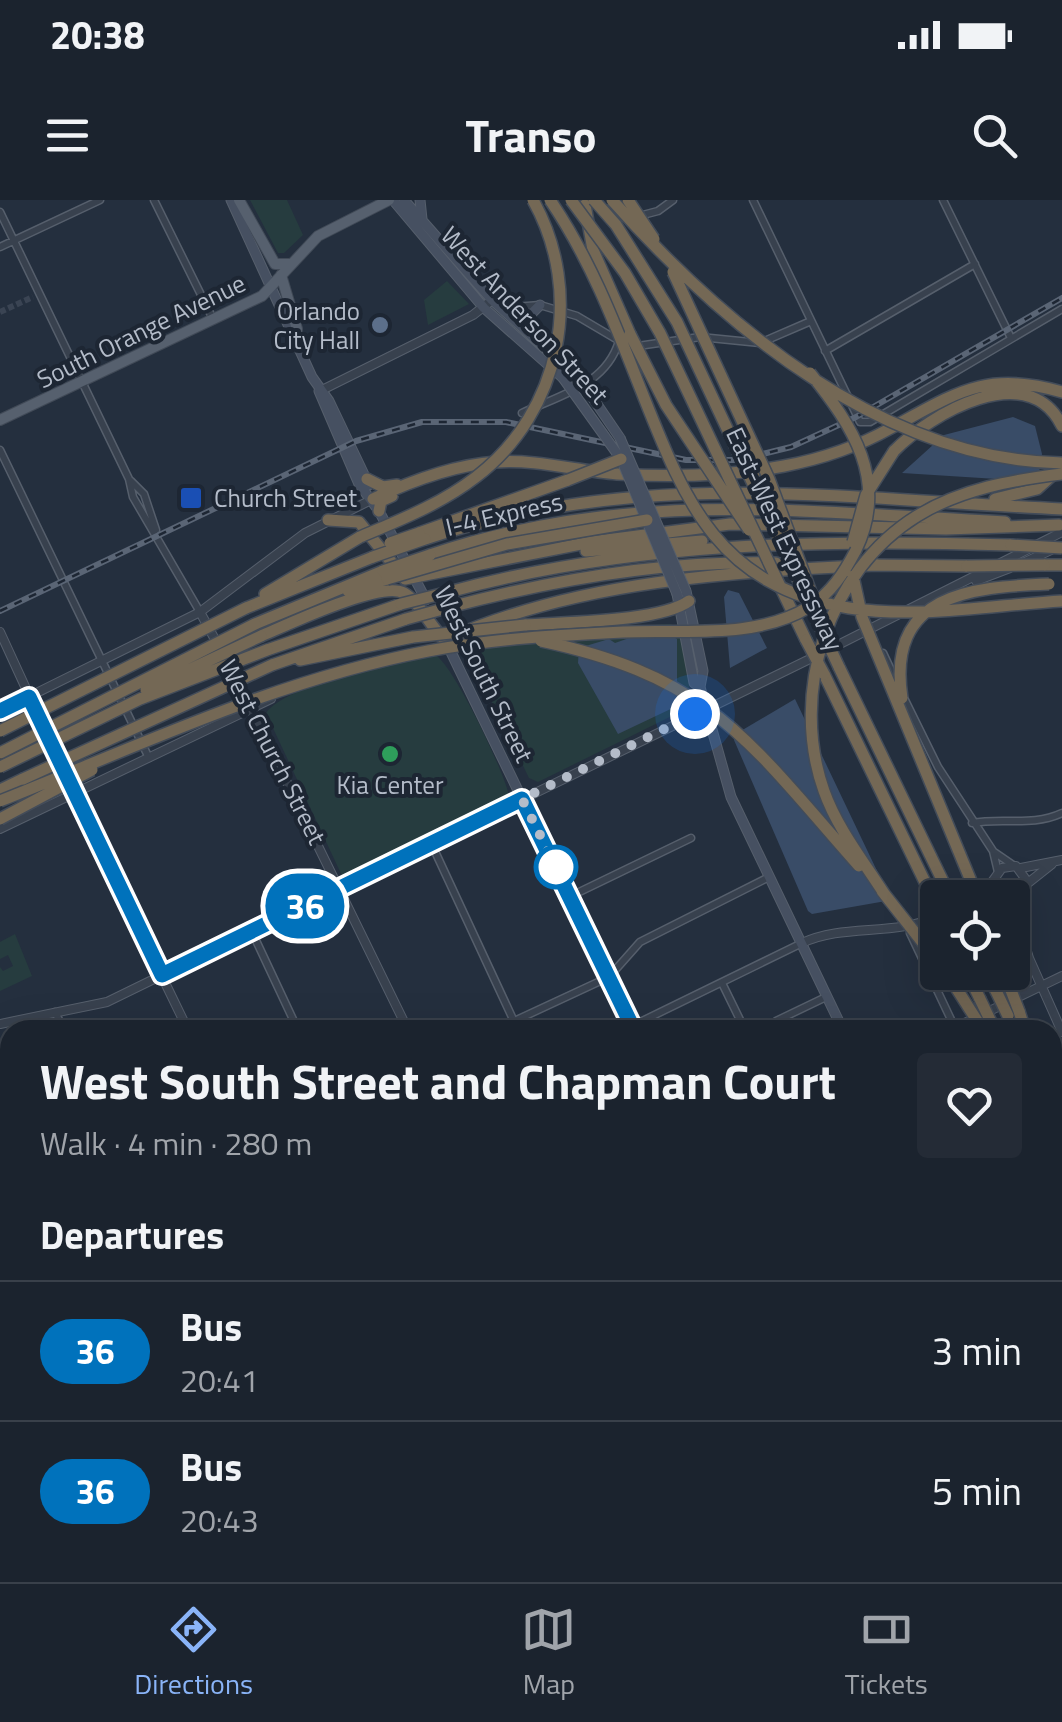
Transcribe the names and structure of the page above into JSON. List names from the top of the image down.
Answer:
{
  "streets": {
    "highway": ["I-4 Express", "East-West Expressway"],
    "main road": ["West Anderson Street", "South Orange Avenue", "West South Street"],
    "street": ["West Church Street"]
  },
  "crossings": [
    ["West Anderson Street", "South Orange Avenue"],
    ["South Orange Avenue", "West South Street"],
    ["South Orange Avenue", "West Church Street"]
  ],
  "places": {
    "other": ["Orlando City Hall", "Kia Center"],
    "transit": ["Church Street"]
  },
  "lines": ["bus line 36"],
  "page": {
    "status": "20:38",
    "header": "Transo",
    "on_map": "36",
    "heading": [
      ["West South Street and Chapman Court", "Walk · 4 min · 280 m"],
      "Departures"
    ],
    "list": [
      {
        "mark": "36",
        "name": "Bus",
        "note": "20:41",
        "value": "3 min"
      },
      {
        "mark": "36",
        "name": "Bus",
        "note": "20:43",
        "value": "5 min"
      }
    ],
    "tabs": ["Directions", "Map", "Tickets"]
  }
}
